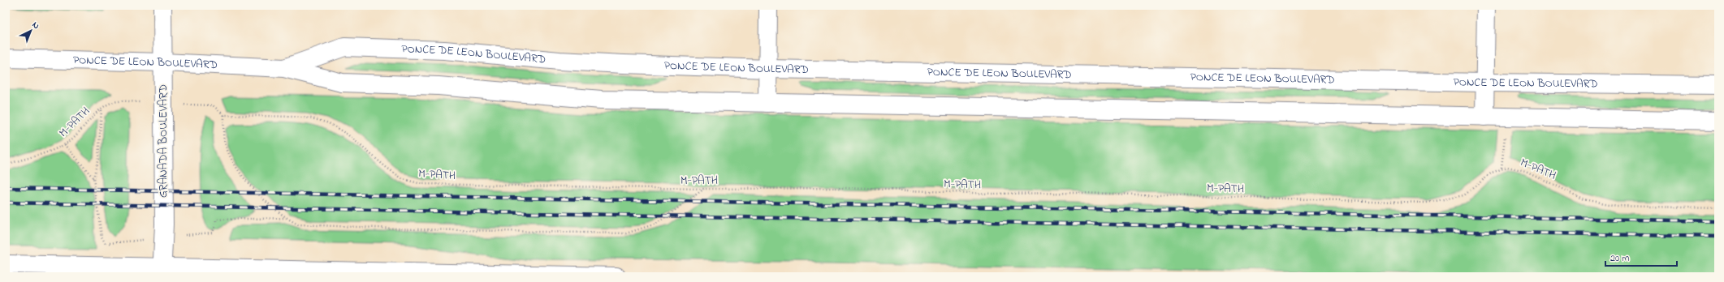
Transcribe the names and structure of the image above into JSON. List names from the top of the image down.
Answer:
{
  "streets": {
    "main road": ["PONCE DE LEON BOULEVARD", "GRANADA BOULEVARD"],
    "path": ["M-PATH"]
  },
  "crossings": [
    ["PONCE DE LEON BOULEVARD", "GRANADA BOULEVARD"]
  ],
  "scale_bar": "20 m",
  "north": "top right"
}
